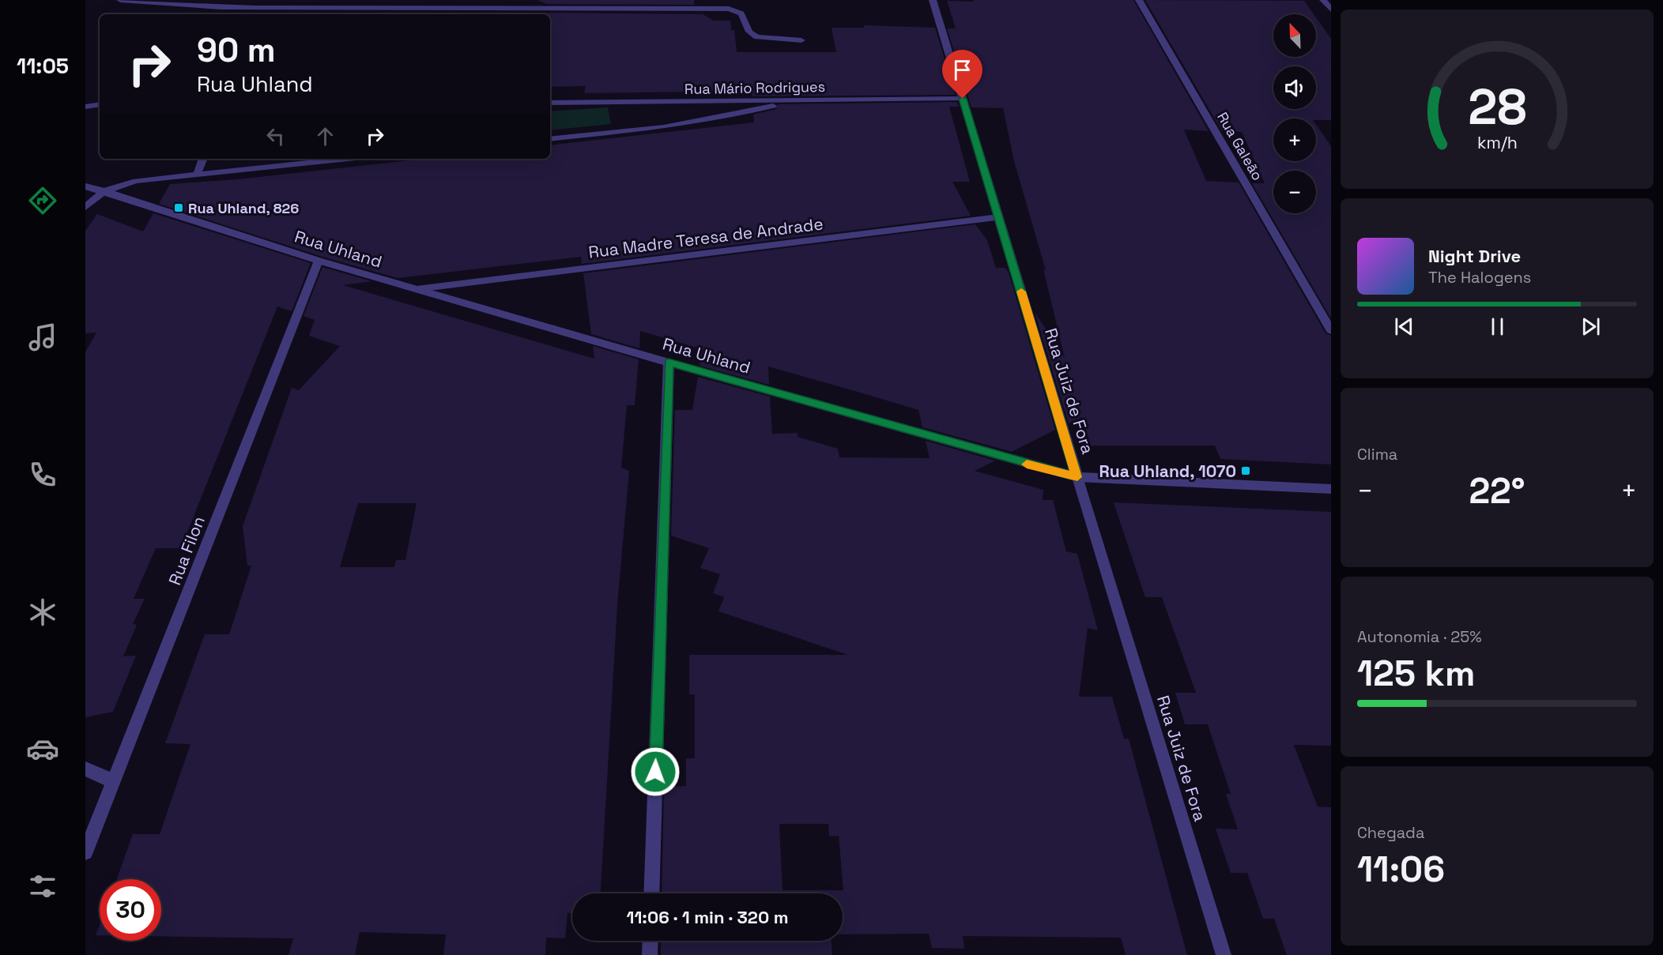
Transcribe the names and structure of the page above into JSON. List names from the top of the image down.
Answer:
{
  "streets": {
    "street": [
      "Rua Mário Rodrigues",
      "Rua Galeão",
      "Rua Madre Teresa de Andrade",
      "Rua Uhland",
      "Rua Juiz de Fora",
      "Rua Filon"
    ]
  },
  "crossings": [
    ["Rua Mário Rodrigues", "Rua Juiz de Fora"],
    ["Rua Madre Teresa de Andrade", "Rua Uhland"],
    ["Rua Madre Teresa de Andrade", "Rua Juiz de Fora"],
    ["Rua Uhland", "Rua Juiz de Fora"],
    ["Rua Uhland", "Rua Filon"]
  ],
  "places": {
    "transit": ["Rua Uhland, 826", "Rua Uhland, 1070"]
  },
  "north": "top left",
  "page": {
    "tabs": "11:05",
    "map_buttons": ["+", "−"],
    "turn": ["90 m", "Rua Uhland"],
    "song": ["Night Drive", "The Halogens"],
    "tile": [
      "Clima",
      ["Autonomia · 25%", "125 km"],
      ["Chegada", "11:06"]
    ],
    "heat": ["−", "22°", "+"],
    "limit": "30",
    "trip": "11:06 · 1 min · 320 m",
    "gauge": ["28", "km/h"]
  }
}
